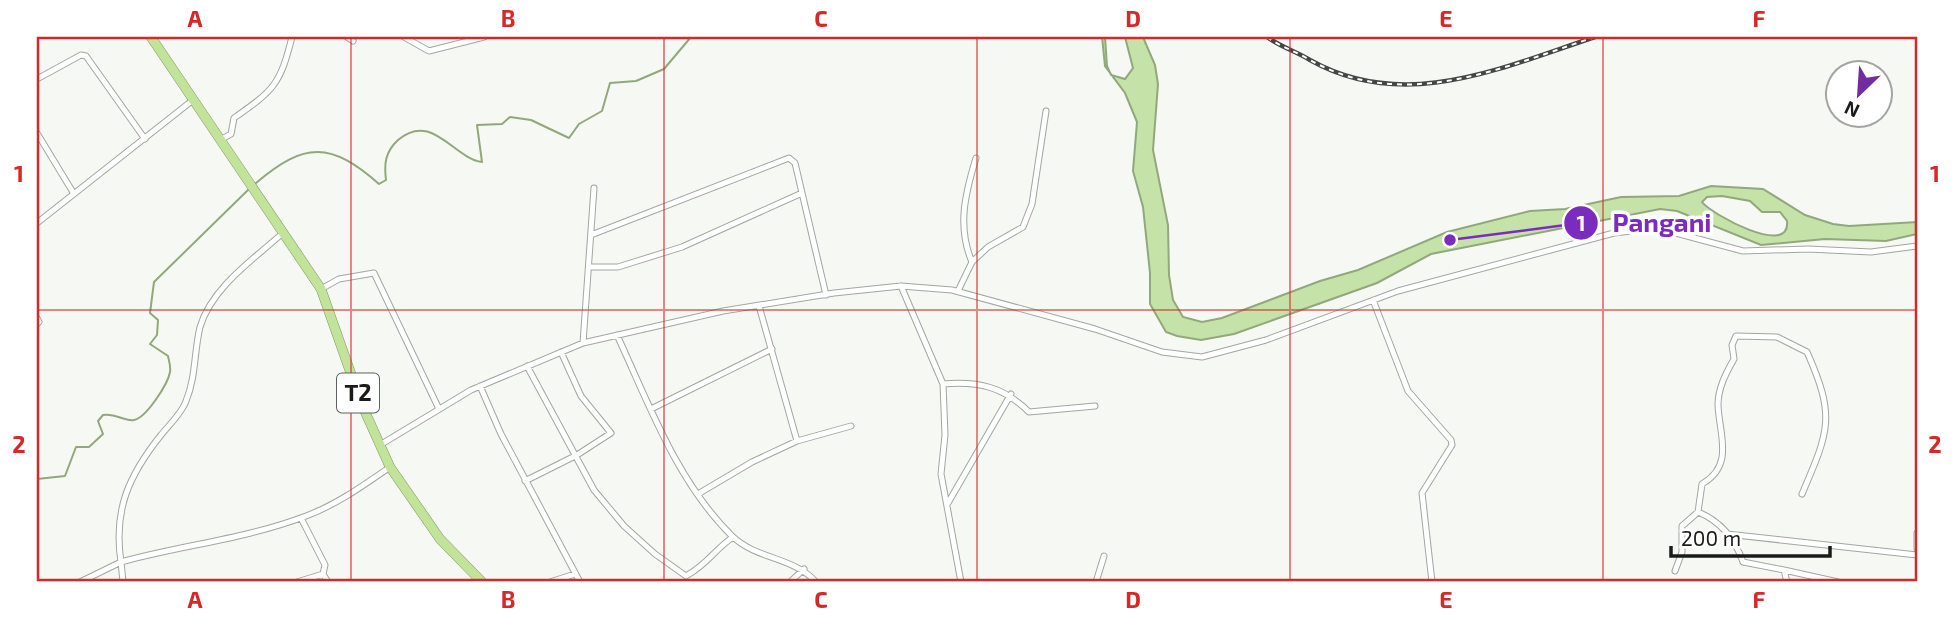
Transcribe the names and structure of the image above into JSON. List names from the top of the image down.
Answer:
{
  "streets": {
    "highway": ["T2"]
  },
  "places": ["Pangani"],
  "scale_bar": "200 m",
  "north": "bottom left",
  "grid": {
    "columns": [
      "A",
      "B",
      "C",
      "D",
      "E",
      "F"
    ],
    "rows": ["1", "2"]
  }
}
